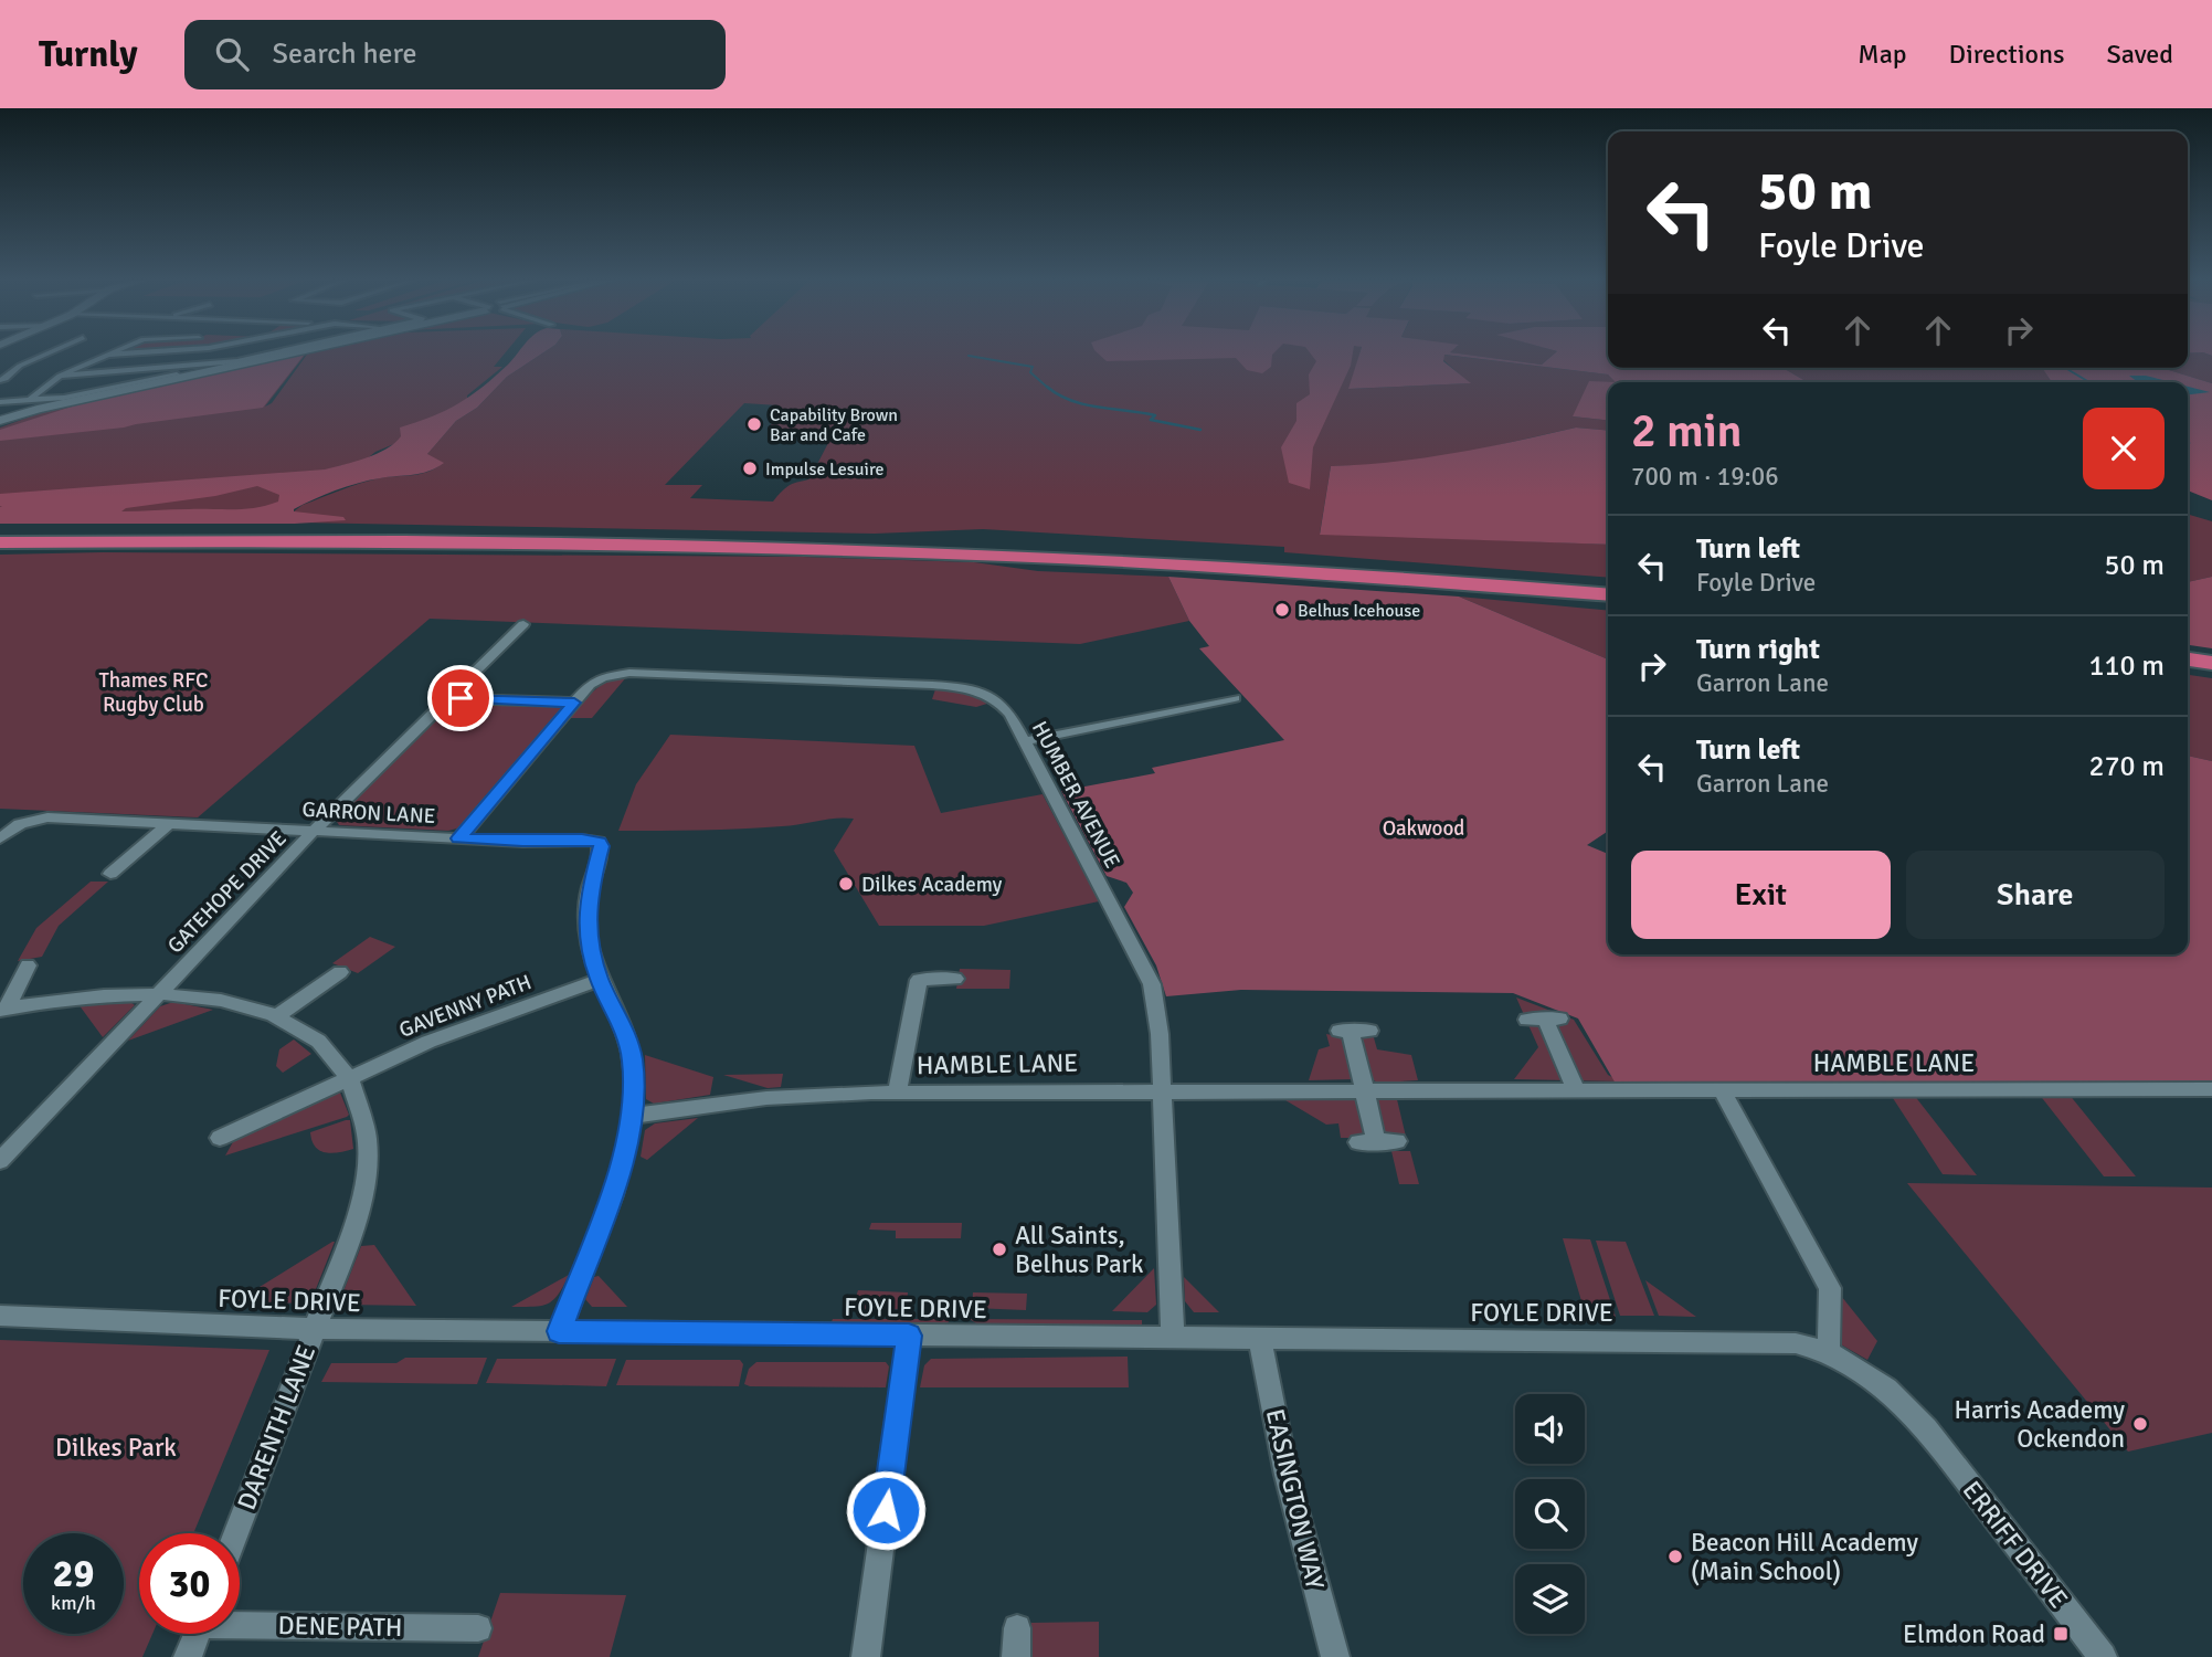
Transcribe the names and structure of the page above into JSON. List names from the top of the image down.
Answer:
{
  "streets": {
    "street": [
      "HUMBER AVENUE",
      "GARRON LANE",
      "GATEHOPE DRIVE",
      "GAVENNY PATH",
      "HAMBLE LANE",
      "FOYLE DRIVE",
      "DARENTH LANE",
      "EASINGTON WAY",
      "ERRIFF DRIVE",
      "DENE PATH"
    ]
  },
  "crossings": [
    ["HUMBER AVENUE", "GARRON LANE"],
    ["HUMBER AVENUE", "HAMBLE LANE"],
    ["HUMBER AVENUE", "FOYLE DRIVE"],
    ["GARRON LANE", "GATEHOPE DRIVE"],
    ["GARRON LANE", "GAVENNY PATH"],
    ["GARRON LANE", "HAMBLE LANE"],
    ["GARRON LANE", "FOYLE DRIVE"],
    ["GAVENNY PATH", "DARENTH LANE"],
    ["FOYLE DRIVE", "DARENTH LANE"],
    ["FOYLE DRIVE", "EASINGTON WAY"],
    ["FOYLE DRIVE", "ERRIFF DRIVE"]
  ],
  "parks": ["Thames RFC Rugby Club", "Oakwood", "Dilkes Park"],
  "places": {
    "other": [
      "Capability Brown Bar and Cafe",
      "Impulse Lesuire",
      "Belhus Icehouse",
      "Dilkes Academy",
      "All Saints, Belhus Park",
      "Harris Academy Ockendon",
      "Beacon Hill Academy (Main School)"
    ],
    "transit": ["Elmdon Road"]
  },
  "page": {
    "header": "Turnly",
    "search": "Search here",
    "nav": ["Map", "Directions", "Saved"],
    "turn": ["50 m", "Foyle Drive"],
    "heading": ["2 min", "700 m · 19:06"],
    "list": [
      {
        "name": "Turn left",
        "note": "Foyle Drive",
        "value": "50 m"
      },
      {
        "name": "Turn right",
        "note": "Garron Lane",
        "value": "110 m"
      },
      {
        "name": "Turn left",
        "note": "Garron Lane",
        "value": "270 m"
      }
    ],
    "buttons": ["Exit", "Share"],
    "speed": "29 km/h",
    "limit": "30"
  }
}
